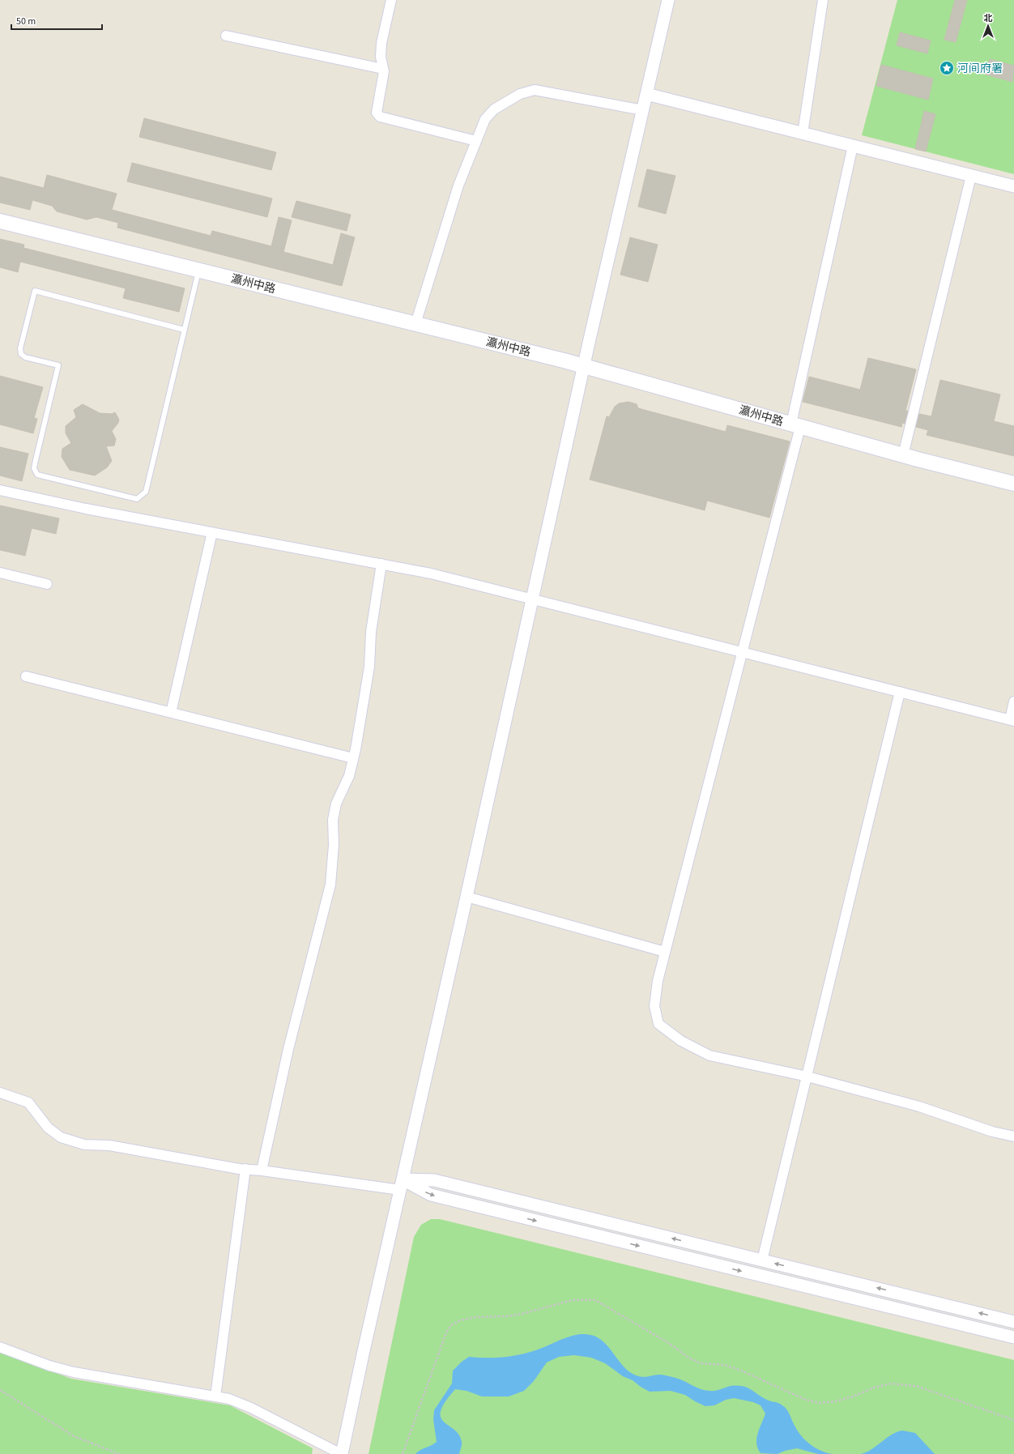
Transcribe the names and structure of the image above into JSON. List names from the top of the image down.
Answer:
{
  "streets": {
    "main road": ["瀛州中路"]
  },
  "places": {
    "place": ["河间府署"]
  },
  "scale_bar": "50 m",
  "north": "top"
}
